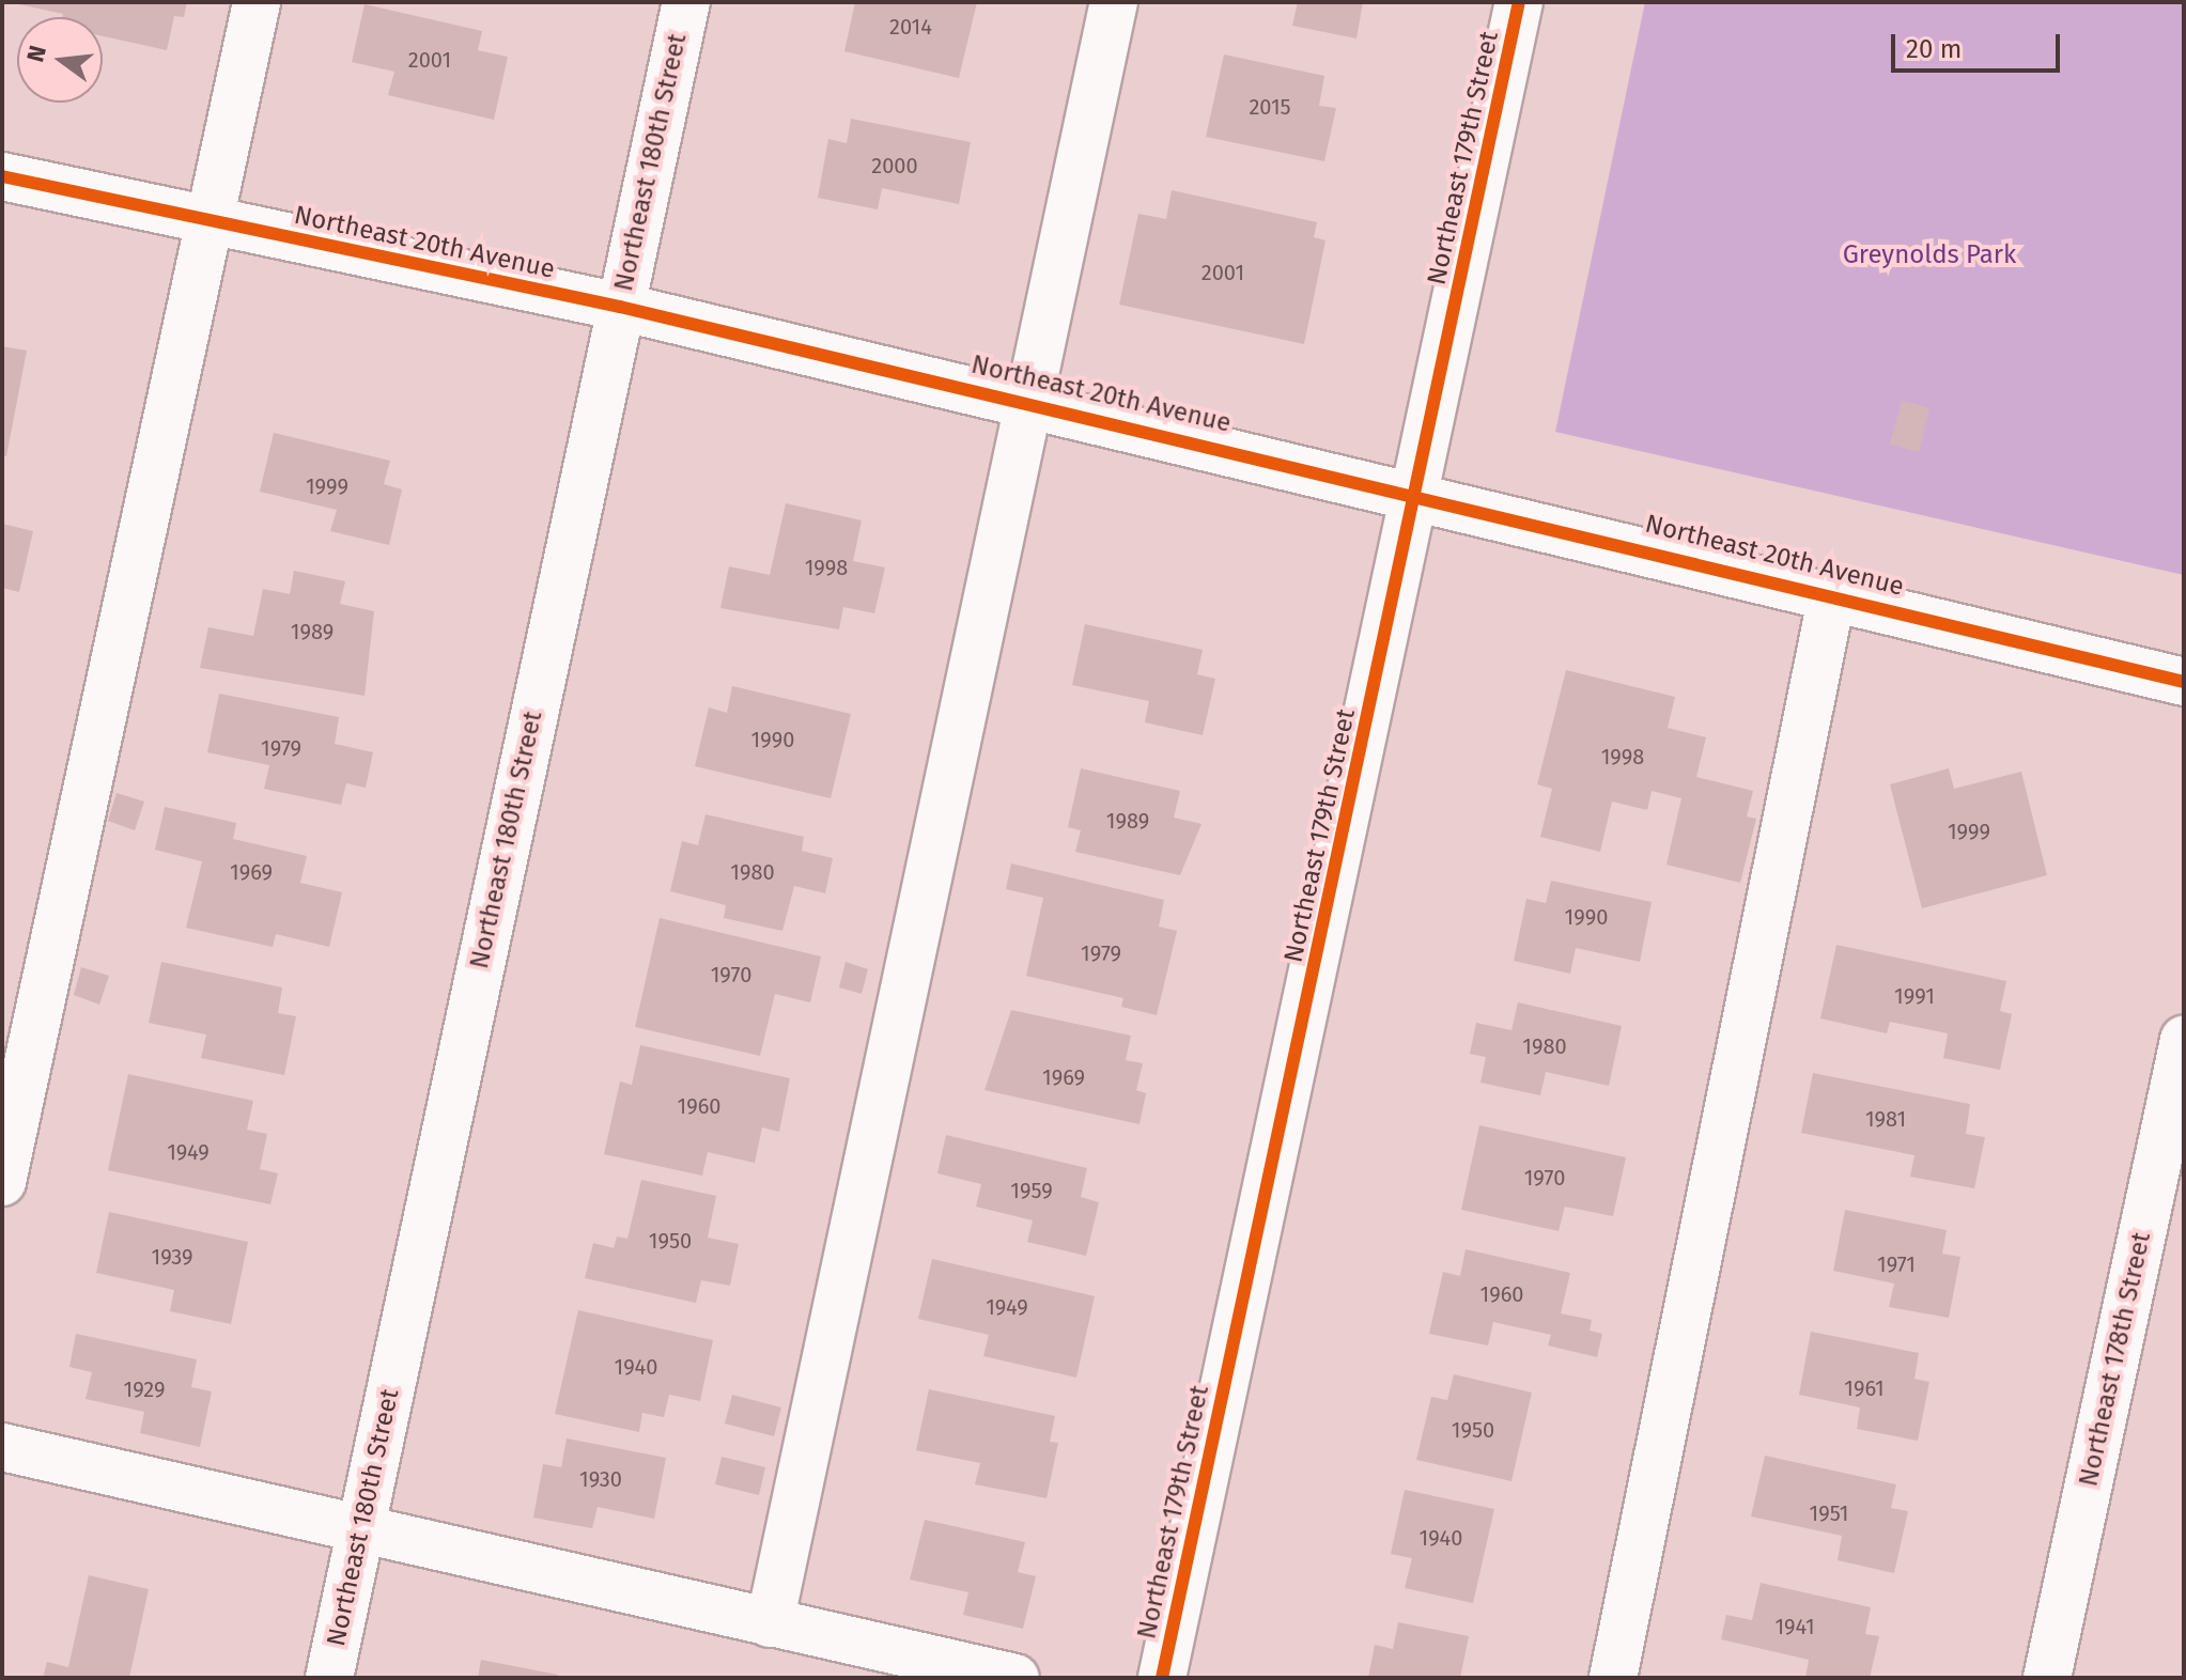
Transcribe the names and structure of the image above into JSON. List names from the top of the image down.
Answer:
{
  "streets": {
    "street": [
      "Northeast 179th Street",
      "Northeast 180th Street",
      "Northeast 20th Avenue",
      "Northeast 178th Street"
    ]
  },
  "crossings": [
    ["Northeast 179th Street", "Northeast 20th Avenue"],
    ["Northeast 180th Street", "Northeast 20th Avenue"]
  ],
  "parks": ["Greynolds Park"],
  "house_numbers": [
    "2014",
    "2001",
    "2015",
    "2000",
    "2001",
    "1999",
    "1998",
    "1989",
    "1990",
    "1979",
    "1998",
    "1989",
    "1999",
    "1969",
    "1980",
    "1990",
    "1979",
    "1970",
    "1991",
    "1980",
    "1969",
    "1960",
    "1981",
    "1949",
    "1970",
    "1959",
    "1950",
    "1939",
    "1971",
    "1960",
    "1949",
    "1940",
    "1961",
    "1929",
    "1950",
    "1930",
    "1951",
    "1940",
    "1941"
  ],
  "scale_bar": "20 m",
  "north": "left"
}
